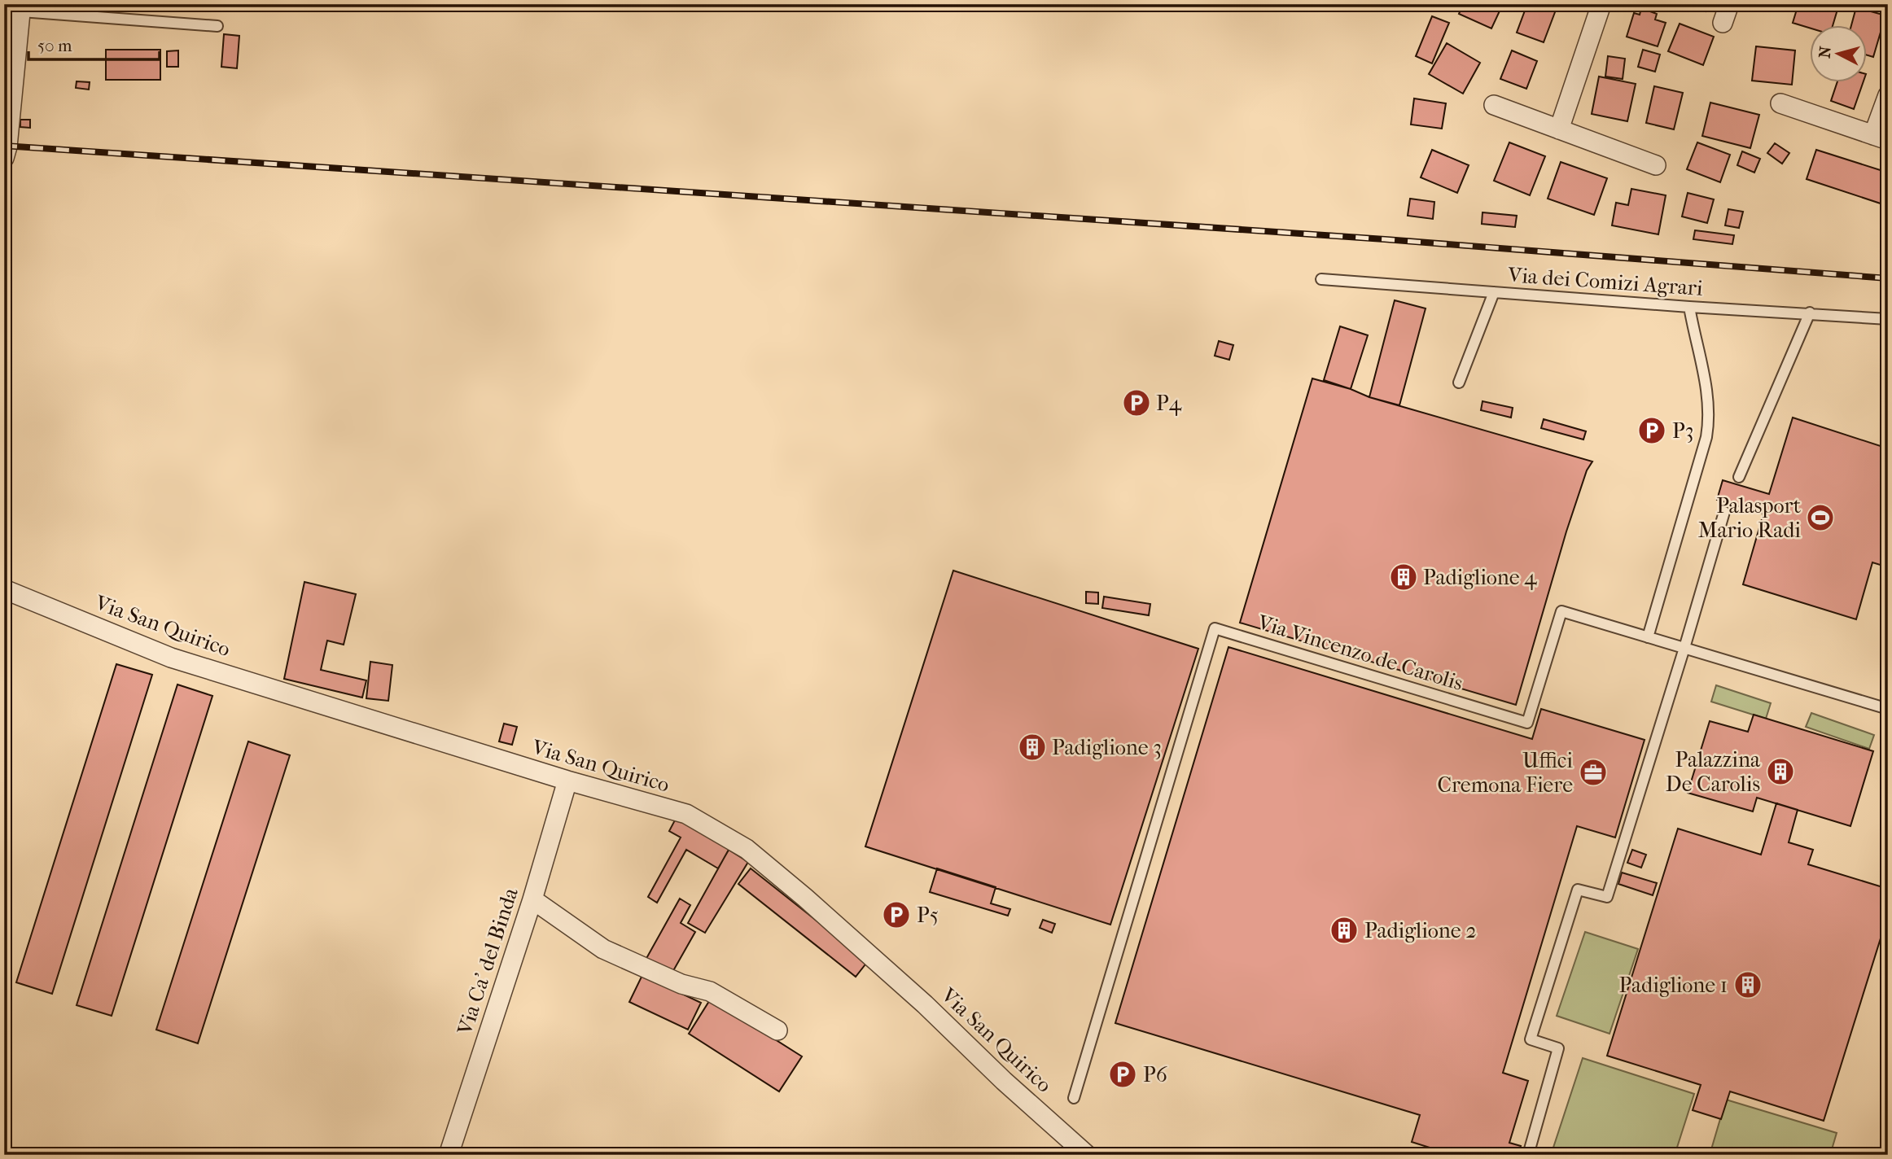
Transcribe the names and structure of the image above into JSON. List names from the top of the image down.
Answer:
{
  "streets": {
    "street": ["Via San Quirico", "Via Ca' del Binda"],
    "lane": ["Via dei Comizi Agrari", "Via Vincenzo de Carolis"]
  },
  "crossings": [
    ["Via San Quirico", "Via Ca' del Binda"]
  ],
  "places": {
    "parking": [
      "P4",
      "P3",
      "P5",
      "P6"
    ],
    "sports": ["Palasport Mario Radi"],
    "building": [
      "Padiglione 4",
      "Padiglione 3",
      "Palazzina De Carolis",
      "Padiglione 2",
      "Padiglione 1"
    ],
    "office": ["Uffici Cremona Fiere"]
  },
  "scale_bar": "50 m",
  "north": "left"
}
